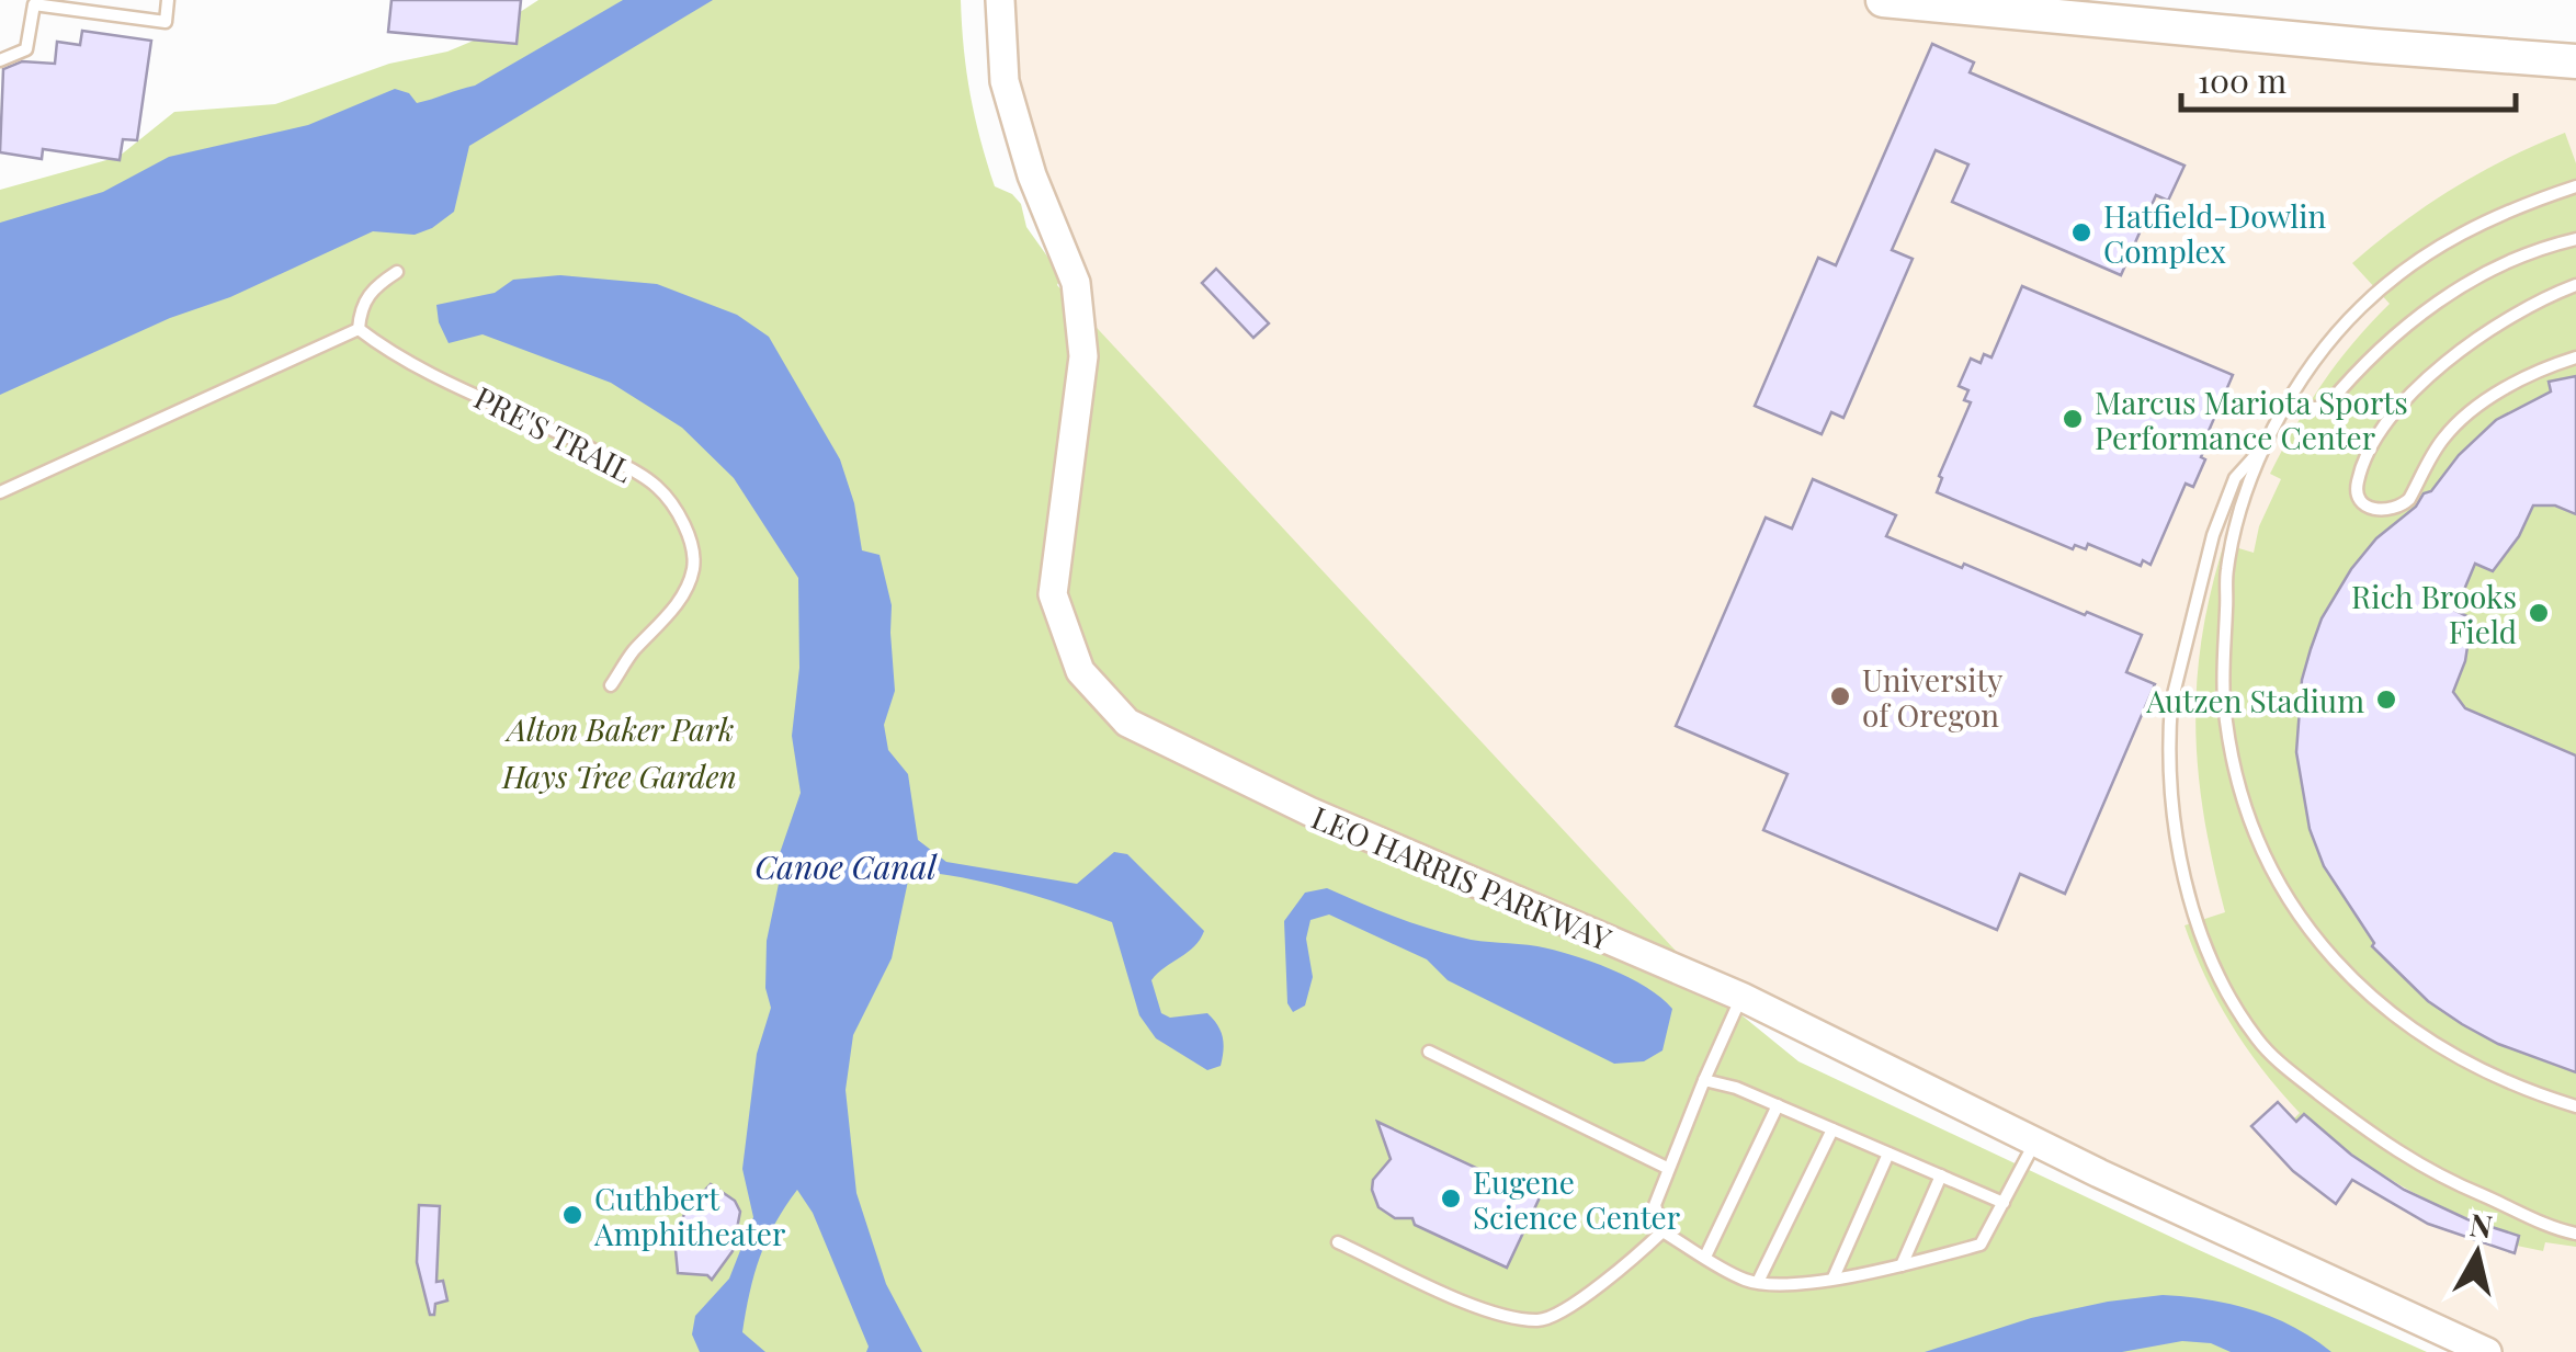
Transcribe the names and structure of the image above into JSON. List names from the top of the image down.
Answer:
{
  "streets": {
    "street": ["LEO HARRIS PARKWAY"],
    "lane": ["PRE'S TRAIL"]
  },
  "water": ["Canoe Canal"],
  "parks": ["Alton Baker Park", "Hays Tree Garden"],
  "places": [
    "Hatfield-Dowlin Complex",
    "Marcus Mariota Sports Performance Center",
    "Rich Brooks Field",
    "University of Oregon",
    "Autzen Stadium",
    "Eugene Science Center",
    "Cuthbert Amphitheater"
  ],
  "scale_bar": "100 m",
  "north": "top"
}
